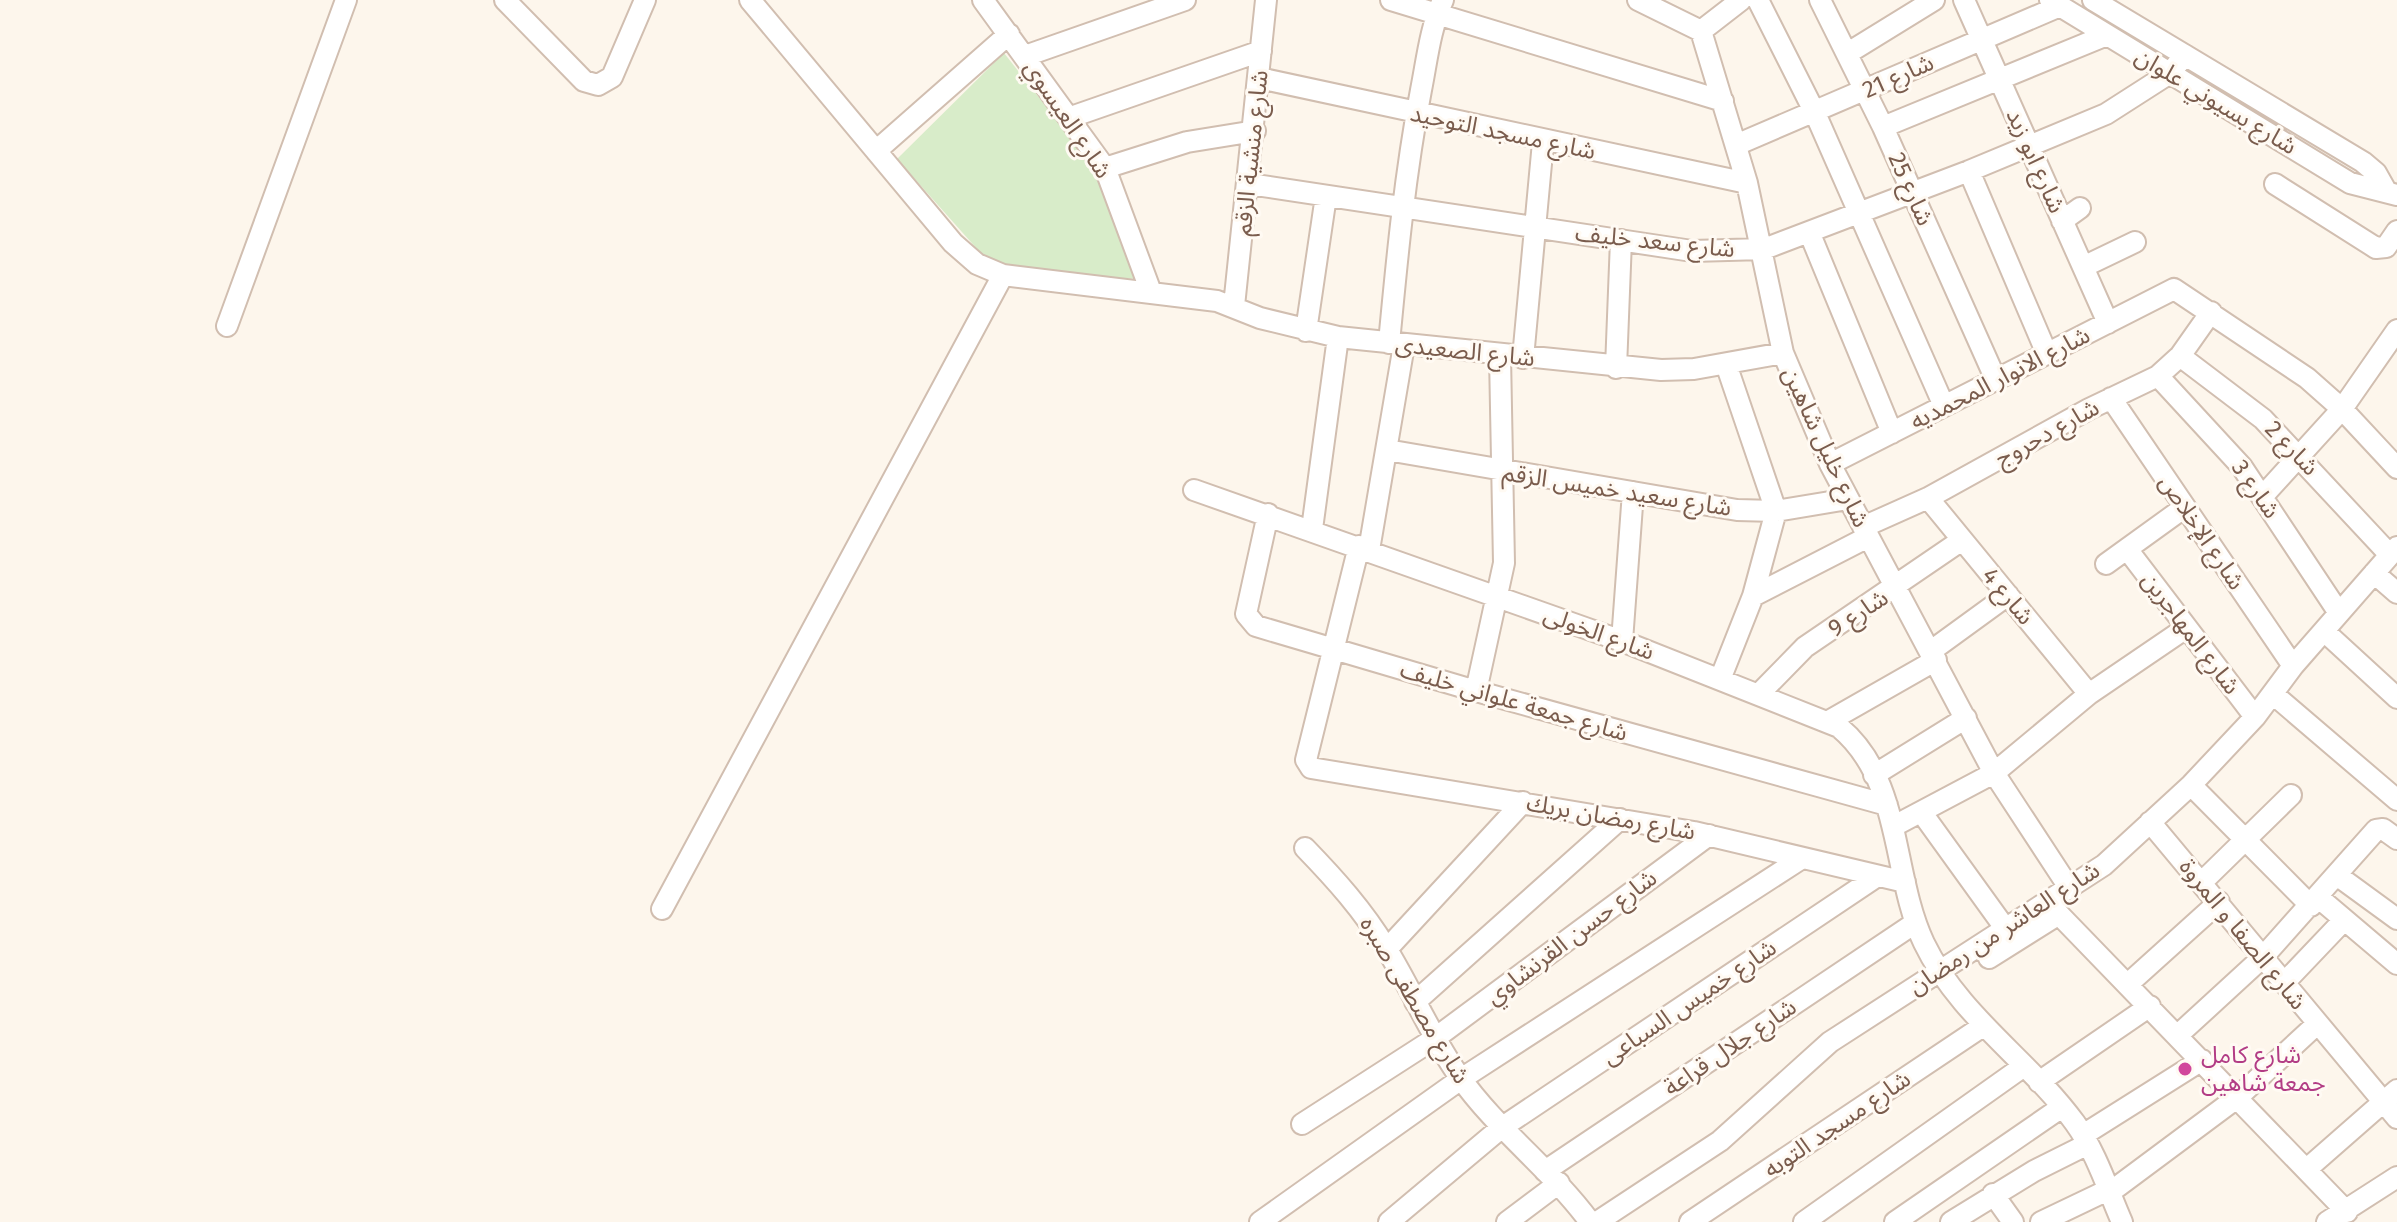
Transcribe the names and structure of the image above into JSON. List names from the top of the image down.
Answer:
{
  "streets": {
    "street": [
      "شارع 21",
      "شارع بسيوني علوان",
      "شارع العيسوي",
      "شارع مسجد التوحيد",
      "شارع منشية الزقم",
      "شارع ابو زيد",
      "شارع 25",
      "شارع سعد خليف",
      "شارع الصعيدى",
      "شارع الانوار المحمديه",
      "شارع دحروج",
      "شارع خليل شاهين",
      "شارع 2",
      "شارع 3",
      "شارع سعيد خميس الزقم",
      "شارع الإخلاص",
      "شارع 4",
      "شارع 9",
      "شارع الخولى",
      "شارع المهاجرين",
      "شارع جمعة علواني خليف",
      "شارع رمضان بريك",
      "شارع العاشر من رمضان",
      "شارع الصفا و المروة",
      "شارع حسن القرنشاوي",
      "شارع مصطفى صبره",
      "شارع خميس السباعى",
      "شارع جلال قراعة",
      "شارع مسجد التوبه"
    ]
  },
  "crossings": [
    ["شارع 21", "شارع بسيوني علوان"],
    ["شارع 21", "شارع ابو زيد"],
    ["شارع 21", "شارع 25"],
    ["شارع 21", "شارع خليل شاهين"],
    ["شارع بسيوني علوان", "شارع سعد خليف"],
    ["شارع العيسوي", "شارع الصعيدى"],
    ["شارع مسجد التوحيد", "شارع منشية الزقم"],
    ["شارع مسجد التوحيد", "شارع خليل شاهين"],
    ["شارع منشية الزقم", "شارع سعد خليف"],
    ["شارع منشية الزقم", "شارع الصعيدى"],
    ["شارع ابو زيد", "شارع سعد خليف"],
    ["شارع ابو زيد", "شارع الانوار المحمديه"],
    ["شارع 25", "شارع سعد خليف"],
    ["شارع 25", "شارع الانوار المحمديه"],
    ["شارع سعد خليف", "شارع خليل شاهين"],
    ["شارع الصعيدى", "شارع خليل شاهين"],
    ["شارع الانوار المحمديه", "شارع دحروج"],
    ["شارع الانوار المحمديه", "شارع خليل شاهين"],
    ["شارع دحروج", "شارع خليل شاهين"],
    ["شارع دحروج", "شارع 2"],
    ["شارع دحروج", "شارع 3"],
    ["شارع دحروج", "شارع الإخلاص"],
    ["شارع دحروج", "شارع 4"],
    ["شارع خليل شاهين", "شارع سعيد خميس الزقم"],
    ["شارع خليل شاهين", "شارع 9"],
    ["شارع خليل شاهين", "شارع العاشر من رمضان"],
    ["شارع 2", "شارع العاشر من رمضان"],
    ["شارع 3", "شارع العاشر من رمضان"],
    ["شارع الإخلاص", "شارع العاشر من رمضان"],
    ["شارع 4", "شارع 9"],
    ["شارع 9", "شارع الخولى"],
    ["شارع الخولى", "شارع جمعة علواني خليف"],
    ["شارع الخولى", "شارع رمضان بريك"],
    ["شارع الخولى", "شارع العاشر من رمضان"],
    ["شارع الخولى", "شارع جلال قراعة"],
    ["شارع الخولى", "شارع مسجد التوبه"],
    ["شارع المهاجرين", "شارع العاشر من رمضان"],
    ["شارع جمعة علواني خليف", "شارع رمضان بريك"],
    ["شارع رمضان بريك", "شارع حسن القرنشاوي"],
    ["شارع رمضان بريك", "شارع خميس السباعى"],
    ["شارع العاشر من رمضان", "شارع الصفا و المروة"],
    ["شارع حسن القرنشاوي", "شارع مصطفى صبره"],
    ["شارع مصطفى صبره", "شارع خميس السباعى"],
    ["شارع مصطفى صبره", "شارع جلال قراعة"]
  ],
  "places": ["شارع كامل جمعة شاهين"]
}
